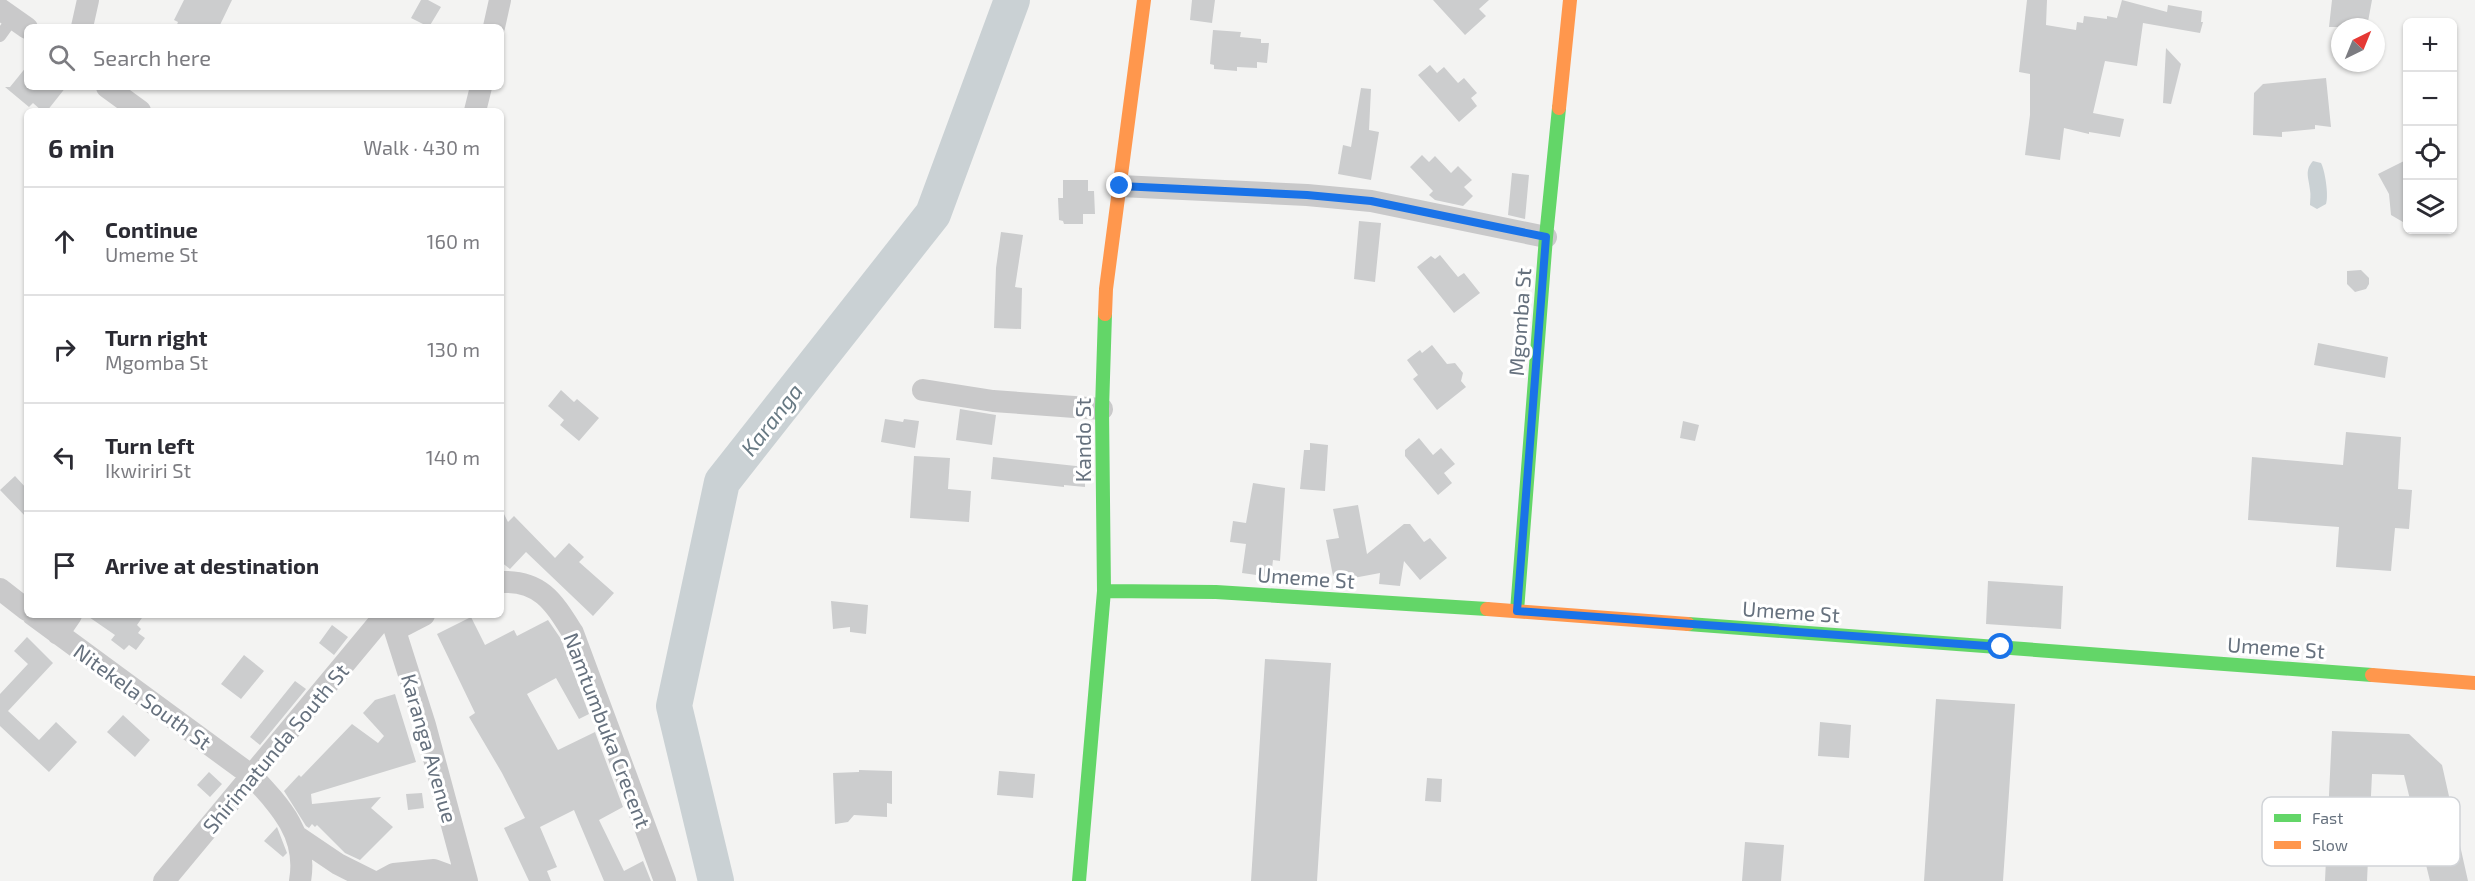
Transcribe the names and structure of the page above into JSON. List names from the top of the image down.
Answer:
{
  "streets": {
    "street": [
      "Mgomba St",
      "Kando St",
      "Umeme St",
      "Nitekela South St",
      "Namtumbuka Crecent",
      "Shirimatunda South St",
      "Karanga Avenue"
    ]
  },
  "crossings": [
    ["Mgomba St", "Umeme St"],
    ["Kando St", "Umeme St"],
    ["Nitekela South St", "Shirimatunda South St"],
    ["Shirimatunda South St", "Karanga Avenue"]
  ],
  "water": ["Karanga"],
  "legend": ["Fast", "Slow"],
  "north": "top right",
  "page": {
    "map_buttons": ["+", "−"],
    "search": "Search here",
    "heading": ["6 min", "Walk · 430 m"],
    "list": [
      ["Continue", "Umeme St", "160 m"],
      ["Turn right", "Mgomba St", "130 m"],
      ["Turn left", "Ikwiriri St", "140 m"],
      "Arrive at destination"
    ]
  }
}
